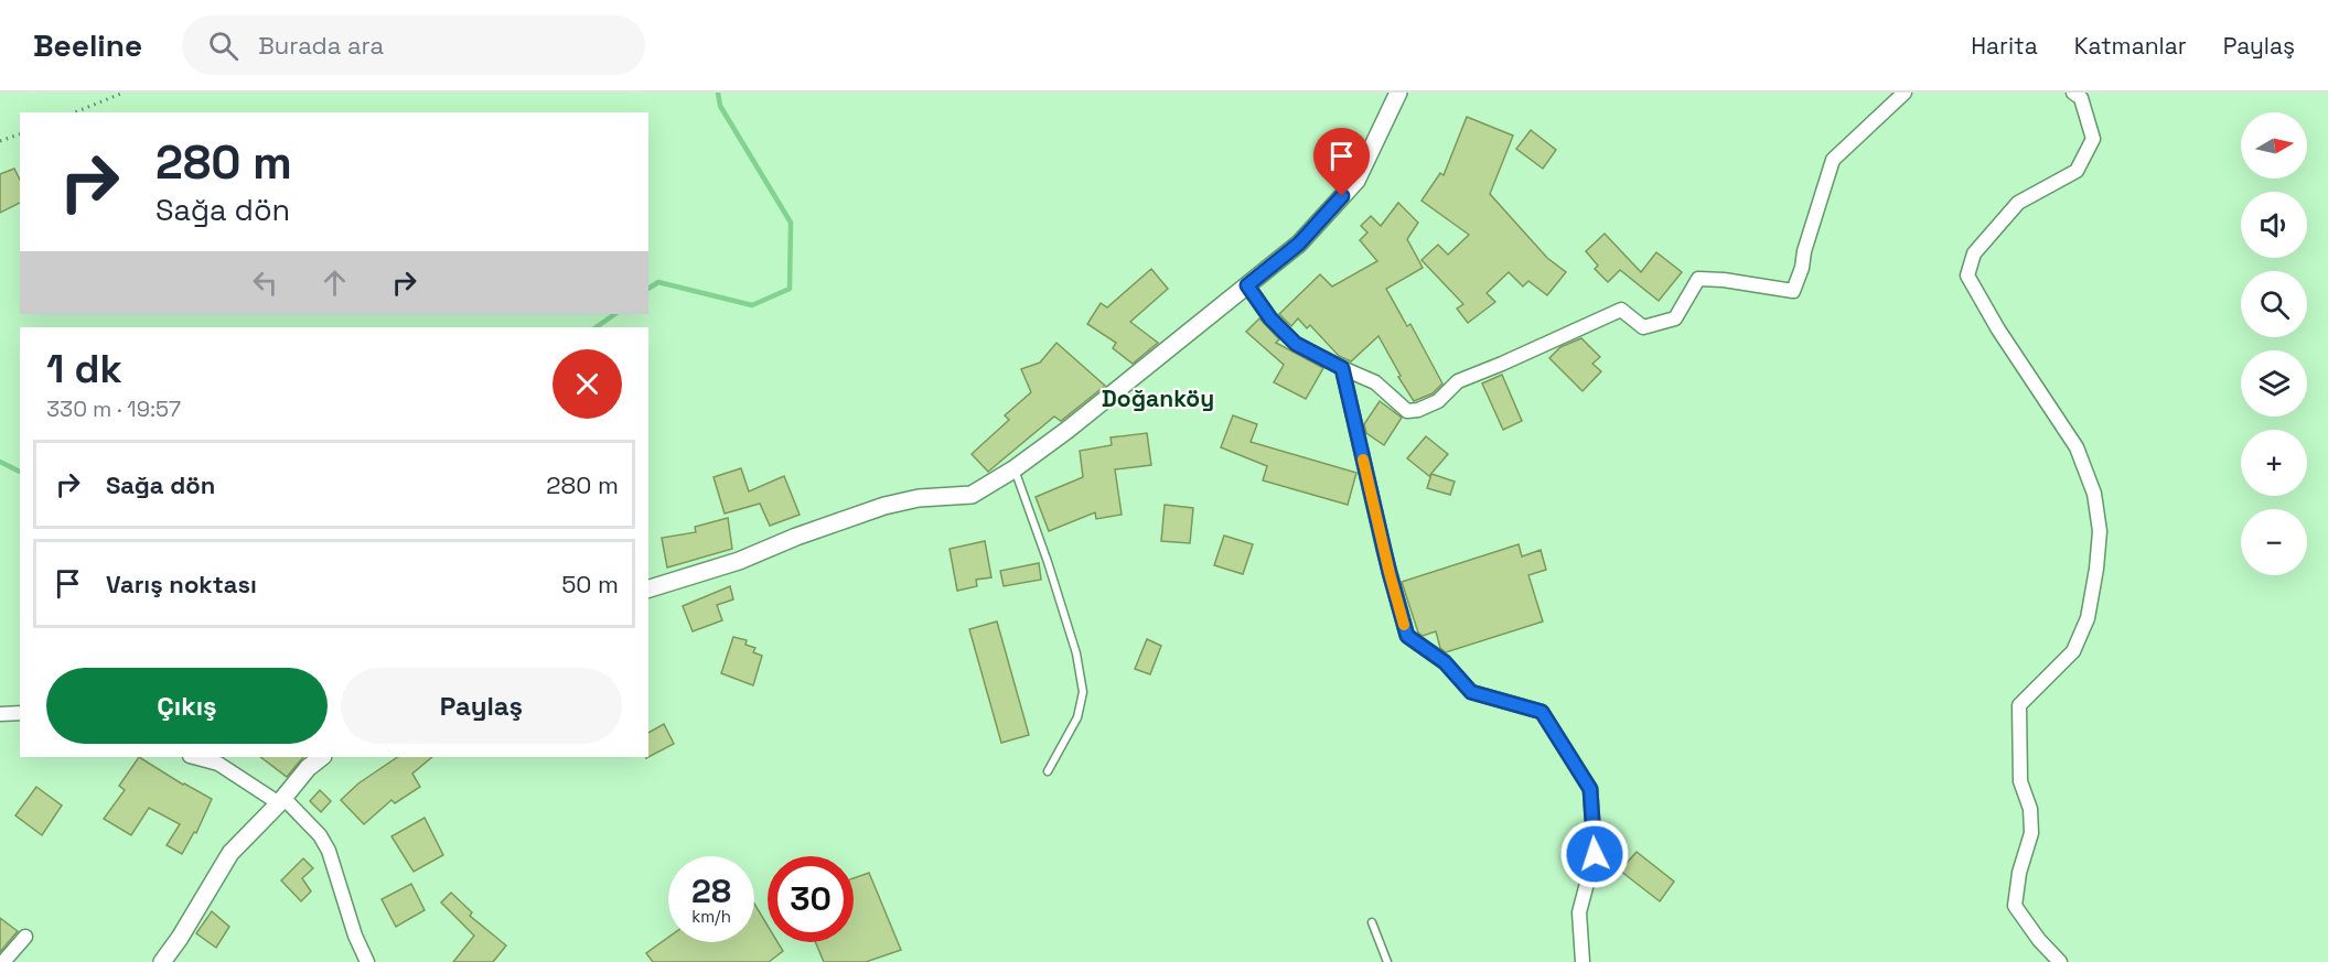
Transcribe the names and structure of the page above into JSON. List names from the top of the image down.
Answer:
{
  "districts": ["Doğanköy"],
  "north": "right",
  "page": {
    "header": "Beeline",
    "search": "Burada ara",
    "nav": ["Harita", "Katmanlar", "Paylaş"],
    "map_buttons": ["+", "−"],
    "turn": ["280 m", "Sağa dön"],
    "heading": ["1 dk", "330 m · 19:57"],
    "list": [
      {
        "name": "Sağa dön",
        "value": "280 m"
      },
      {
        "name": "Varış noktası",
        "value": "50 m"
      }
    ],
    "buttons": ["Çıkış", "Paylaş"],
    "speed": "28 km/h",
    "limit": "30"
  }
}
